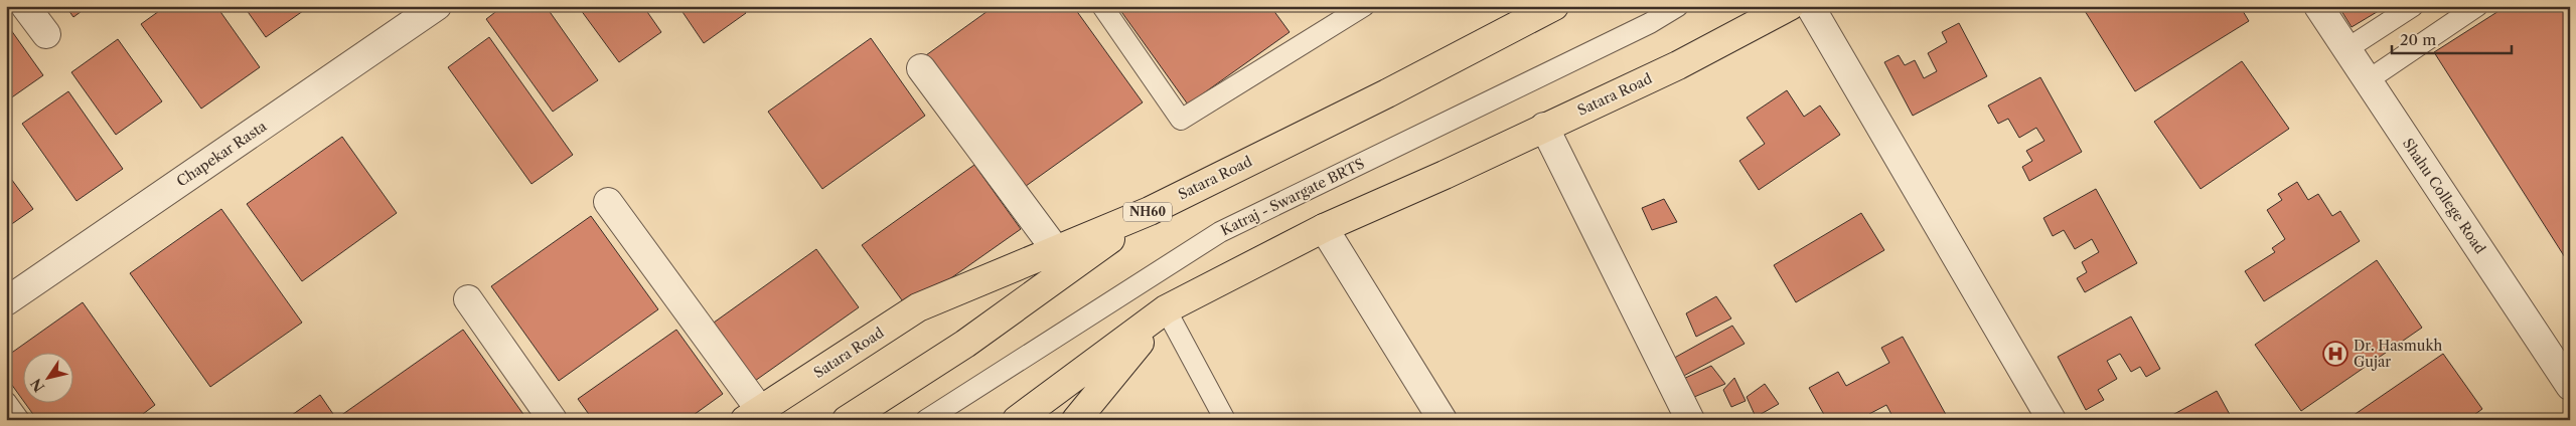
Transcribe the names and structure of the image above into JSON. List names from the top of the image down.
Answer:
{
  "streets": {
    "highway": ["Satara Road", "NH60"],
    "street": ["Chapekar Rasta", "Shahu College Road"],
    "lane": ["Katraj - Swargate BRTS"]
  },
  "places": {
    "hospital": ["Dr. Hasmukh Gujar"]
  },
  "scale_bar": "20 m",
  "north": "bottom left"
}
